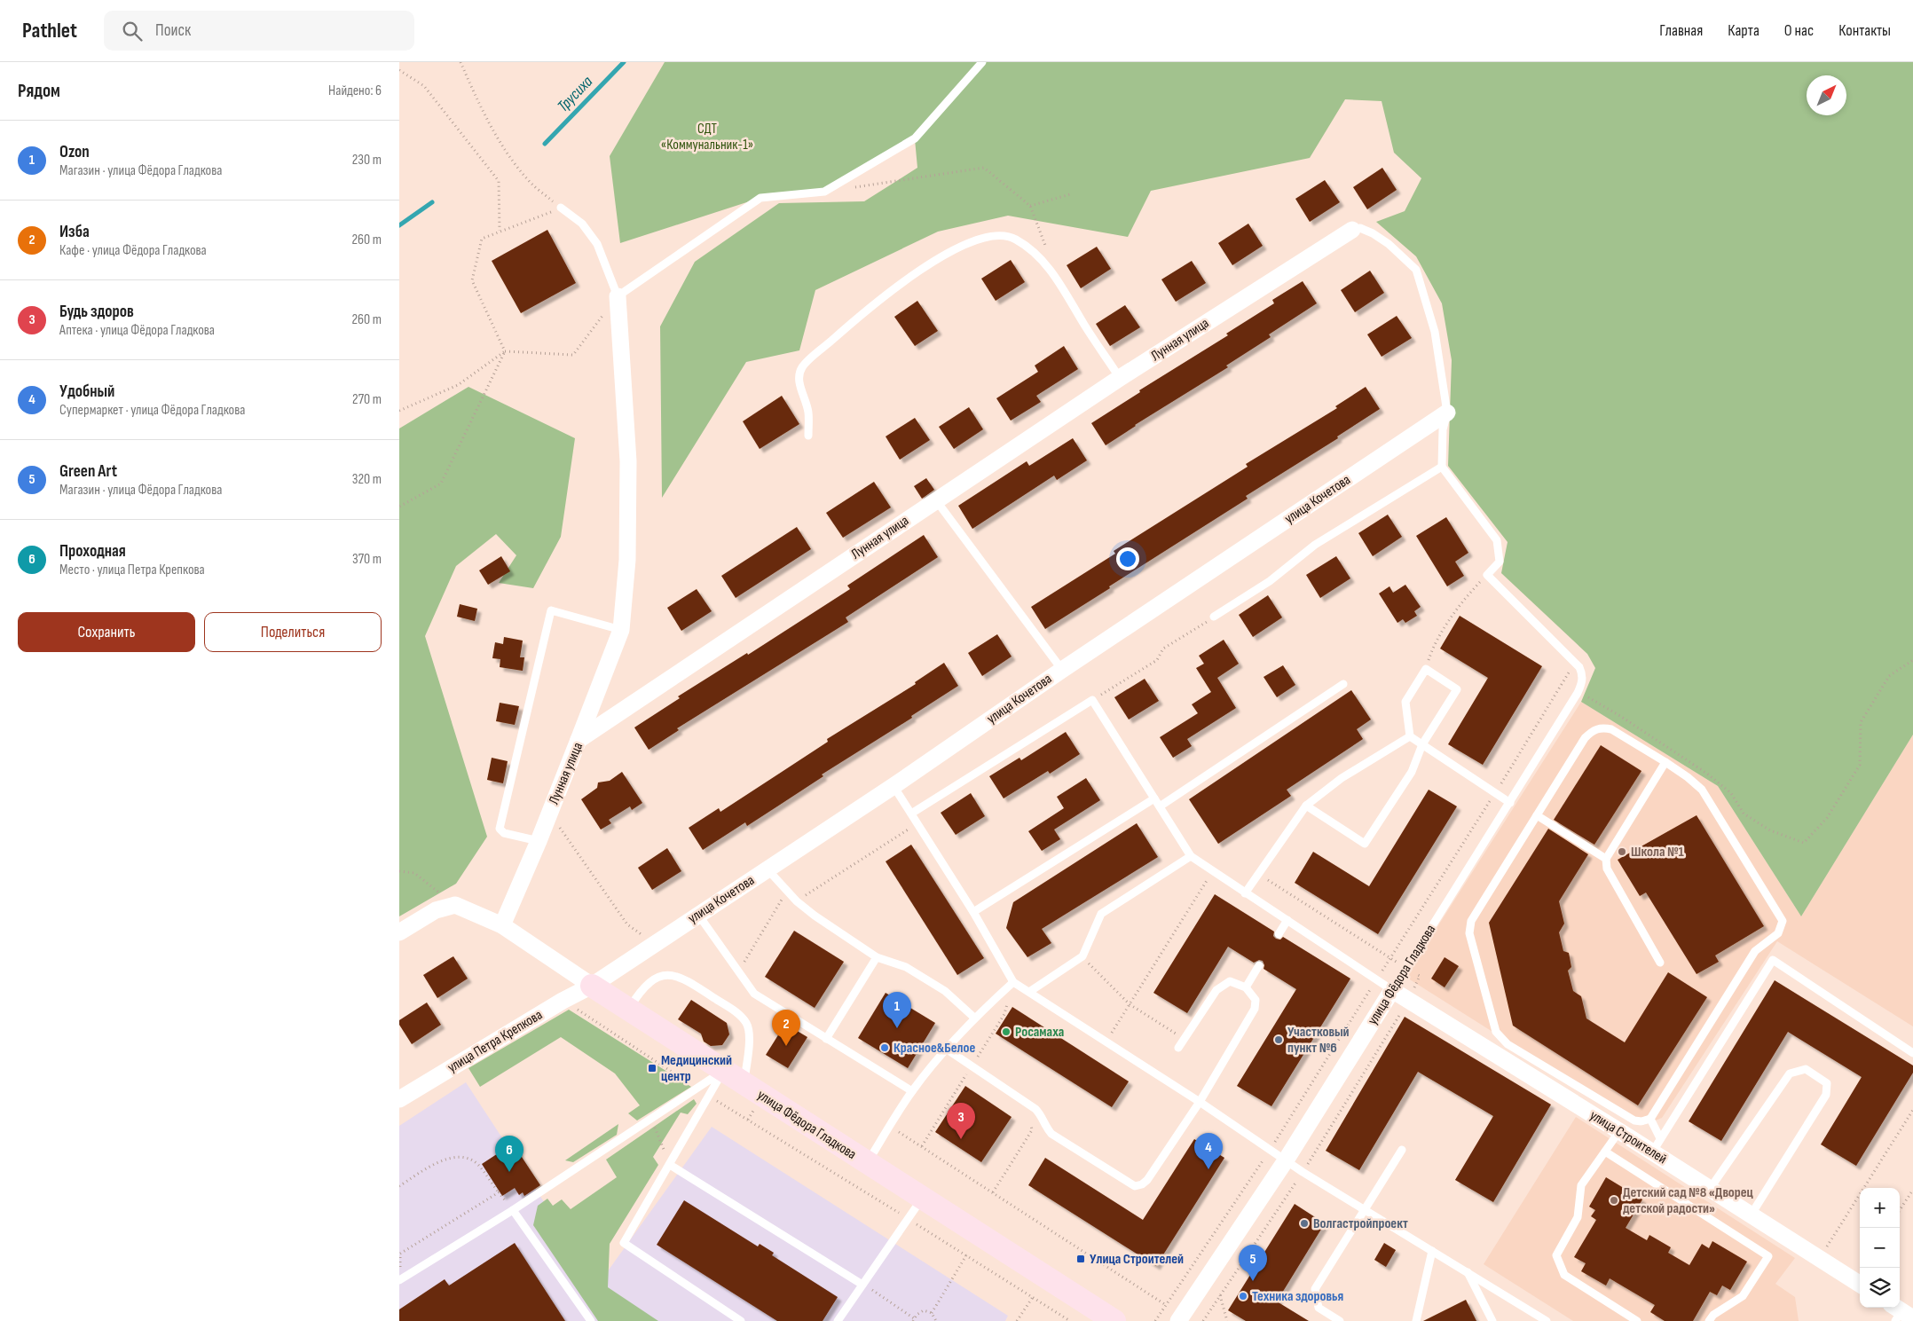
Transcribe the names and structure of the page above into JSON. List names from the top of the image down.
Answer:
{
  "streets": {
    "street": [
      "Лунная улица",
      "улица Кочетова",
      "улица Фёдора Гладкова",
      "улица Петра Крепкова",
      "улица Строителей"
    ]
  },
  "crossings": [
    ["Лунная улица", "улица Фёдора Гладкова"],
    ["улица Кочетова", "улица Фёдора Гладкова"],
    ["улица Кочетова", "улица Петра Крепкова"],
    ["улица Фёдора Гладкова", "улица Петра Крепкова"],
    ["улица Фёдора Гладкова", "улица Строителей"]
  ],
  "water": ["Трусиха"],
  "parks": ["СДТ «Коммунальник-1»"],
  "places": {
    "other": [
      "Школа №1",
      "Росамаха",
      "Участковый пункт №6",
      "Красное&Белое",
      "Детский сад №8 «Дворец детской радости»",
      "Волгастройпроект",
      "Техника здоровья"
    ],
    "transit": ["Медицинский центр", "Улица Строителей"]
  },
  "north": "top right",
  "page": {
    "header": "Pathlet",
    "search": "Поиск",
    "nav": [
      "Главная",
      "Карта",
      "О нас",
      "Контакты"
    ],
    "heading": ["Рядом", "Найдено: 6"],
    "list": [
      {
        "mark": "1",
        "name": "Ozon",
        "note": "Магазин · улица Фёдора Гладкова",
        "value": "230 m"
      },
      {
        "mark": "2",
        "name": "Изба",
        "note": "Кафе · улица Фёдора Гладкова",
        "value": "260 m"
      },
      {
        "mark": "3",
        "name": "Будь здоров",
        "note": "Аптека · улица Фёдора Гладкова",
        "value": "260 m"
      },
      {
        "mark": "4",
        "name": "Удобный",
        "note": "Супермаркет · улица Фёдора Гладкова",
        "value": "270 m"
      },
      {
        "mark": "5",
        "name": "Green Art",
        "note": "Магазин · улица Фёдора Гладкова",
        "value": "320 m"
      },
      {
        "mark": "6",
        "name": "Проходная",
        "note": "Место · улица Петра Крепкова",
        "value": "370 m"
      }
    ],
    "buttons": ["Сохранить", "Поделиться"],
    "pins": [
      "1",
      "2",
      "3",
      "4",
      "6",
      "5"
    ],
    "map_buttons": ["+", "−"]
  }
}
